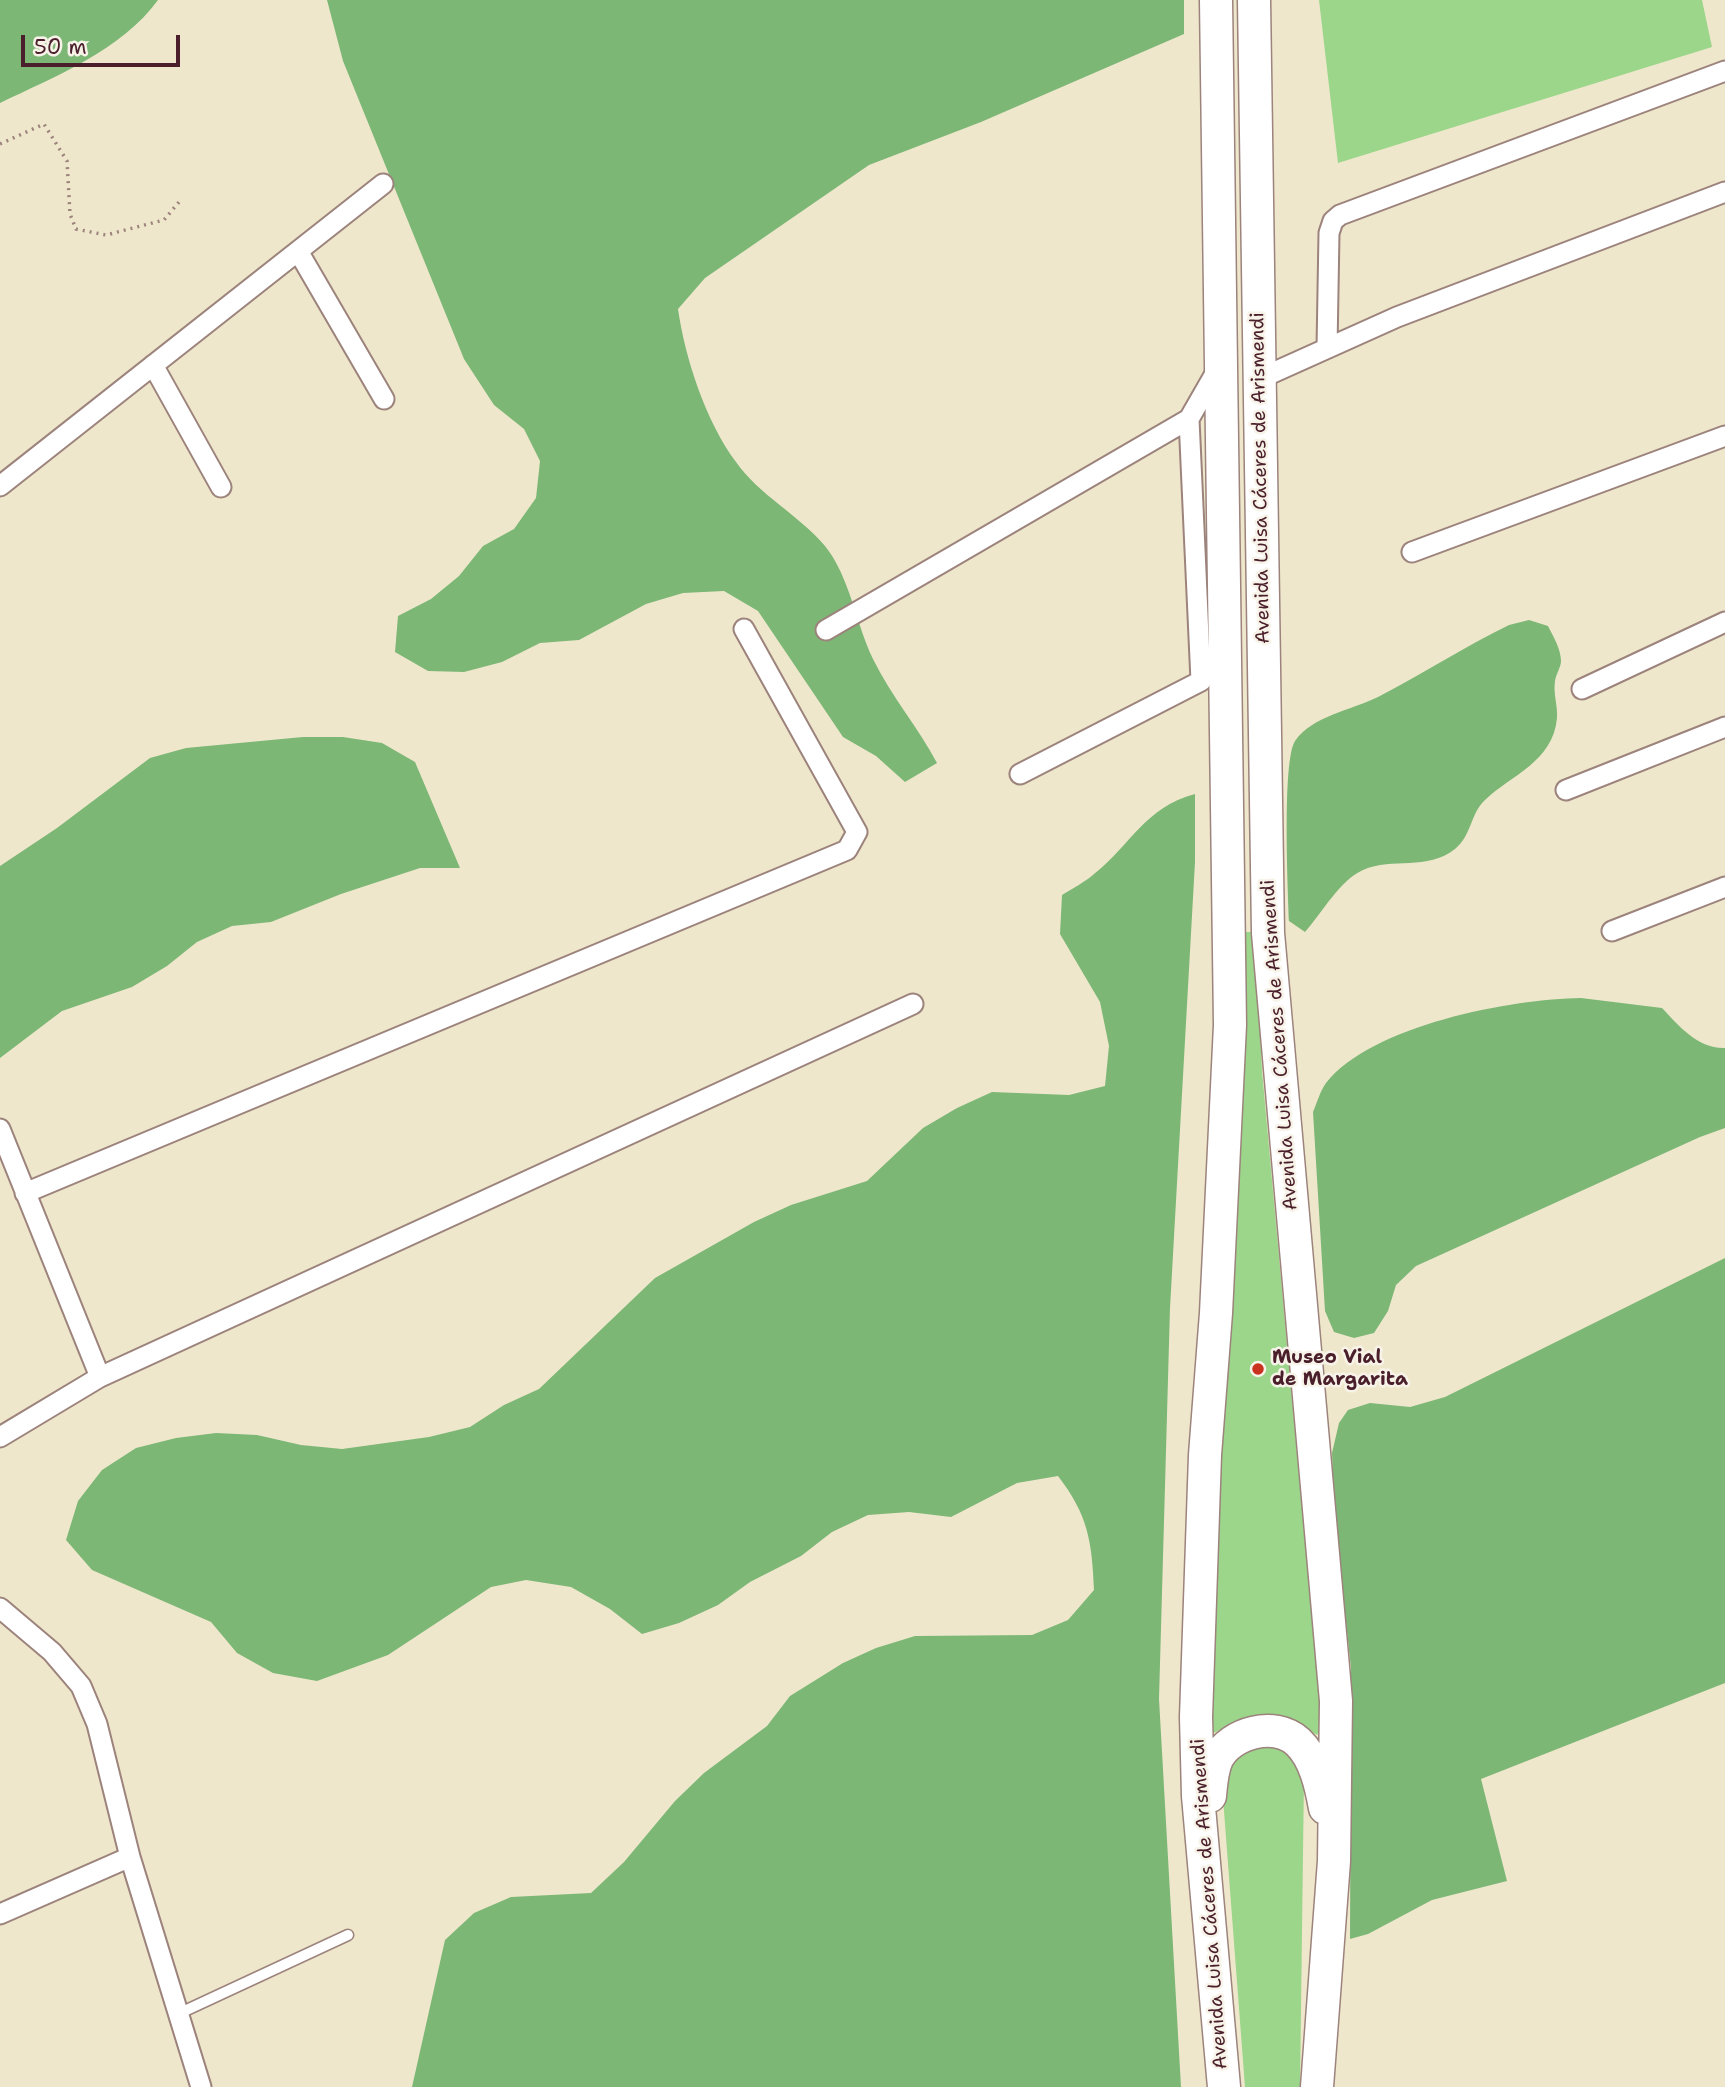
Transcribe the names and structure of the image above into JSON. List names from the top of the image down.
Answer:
{
  "streets": {
    "main road": ["Avenida Luisa Cáceres de Arismendi"]
  },
  "places": ["Museo Vial de Margarita"],
  "scale_bar": "50 m"
}
